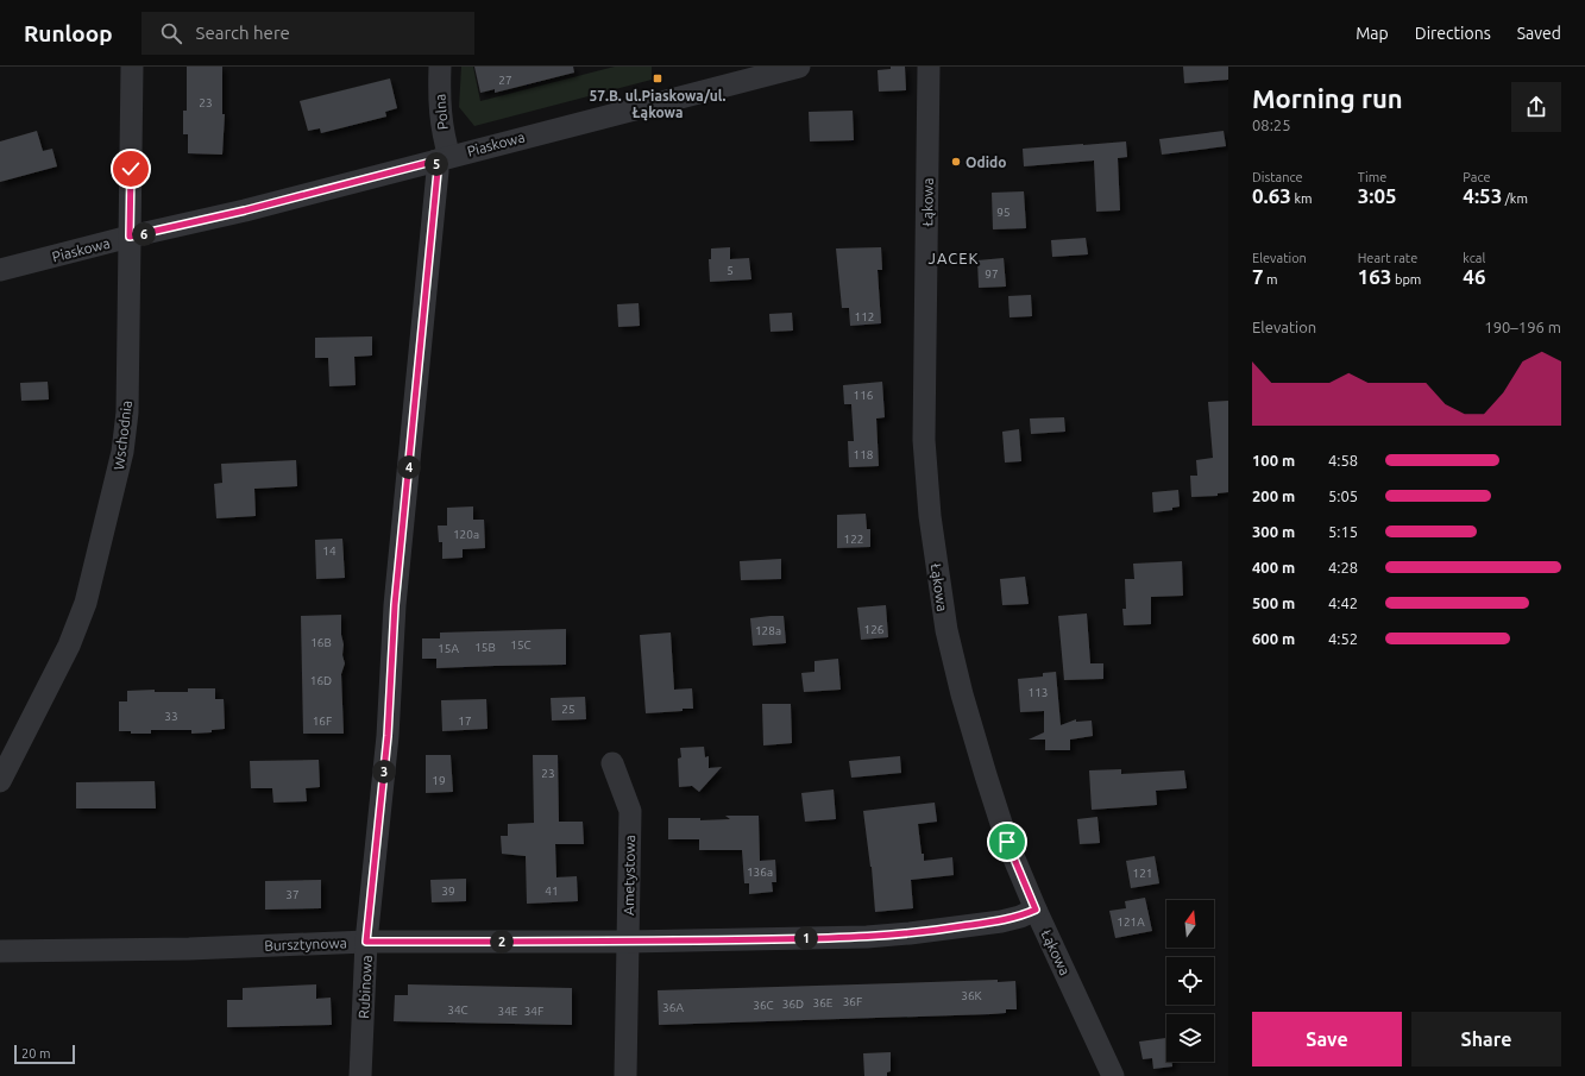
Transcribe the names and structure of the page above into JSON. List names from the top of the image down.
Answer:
{
  "streets": {
    "street": [
      "Polna",
      "Piaskowa",
      "Łąkowa",
      "Wschodnia",
      "Ametystowa",
      "Bursztynowa",
      "Rubinowa"
    ]
  },
  "crossings": [
    ["Polna", "Piaskowa"],
    ["Polna", "Rubinowa"],
    ["Piaskowa", "Wschodnia"],
    ["Piaskowa", "Rubinowa"],
    ["Łąkowa", "Bursztynowa"],
    ["Ametystowa", "Bursztynowa"],
    ["Bursztynowa", "Rubinowa"]
  ],
  "districts": ["JACEK"],
  "places": {
    "transit": ["57.B. ul.Piaskowa/ul. Łąkowa"],
    "other": ["Odido"]
  },
  "house_numbers": [
    "27",
    "23",
    "95",
    "5",
    "97",
    "112",
    "116",
    "118",
    "120a",
    "122",
    "14",
    "126",
    "128a",
    "16B",
    "15C",
    "15B",
    "15A",
    "16D",
    "113",
    "25",
    "33",
    "16F",
    "17",
    "23",
    "19",
    "136a",
    "121",
    "39",
    "41",
    "37",
    "121A",
    "36K",
    "36F",
    "36E",
    "36D",
    "36C",
    "36A",
    "34C",
    "34E",
    "34F"
  ],
  "scale_bar": "20 m",
  "north": "top",
  "page": {
    "header": "Runloop",
    "search": "Search here",
    "nav": ["Map", "Directions", "Saved"],
    "heading": ["Morning run", "08:25"],
    "stats": [
      ["Distance", "0.63 km"],
      ["Time", "3:05"],
      ["Pace", "4:53 /km"],
      ["Elevation", "7 m"],
      ["Heart rate", "163 bpm"],
      ["kcal", "46"]
    ],
    "pins": [
      "5",
      "6",
      "4",
      "3",
      "1",
      "2"
    ],
    "chart": ["Elevation", "190–196 m"],
    "list": [
      {
        "name": "100 m",
        "note": "4:58"
      },
      {
        "name": "200 m",
        "note": "5:05"
      },
      {
        "name": "300 m",
        "note": "5:15"
      },
      {
        "name": "400 m",
        "note": "4:28"
      },
      {
        "name": "500 m",
        "note": "4:42"
      },
      {
        "name": "600 m",
        "note": "4:52"
      }
    ],
    "buttons": ["Save", "Share"],
    "scale": "20 m"
  }
}
